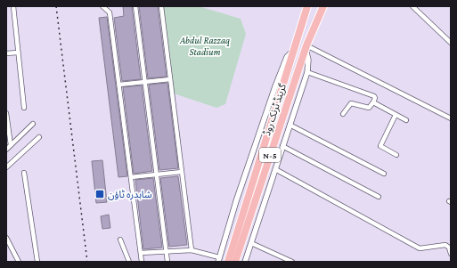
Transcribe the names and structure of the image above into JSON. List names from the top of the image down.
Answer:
{
  "streets": {
    "highway": ["گرینڈ ٹرنک روڈ", "N-5"]
  },
  "parks": ["Abdul Razzaq Stadium"],
  "places": {
    "transit": ["شاہدرہ ٹاؤن"]
  }
}
